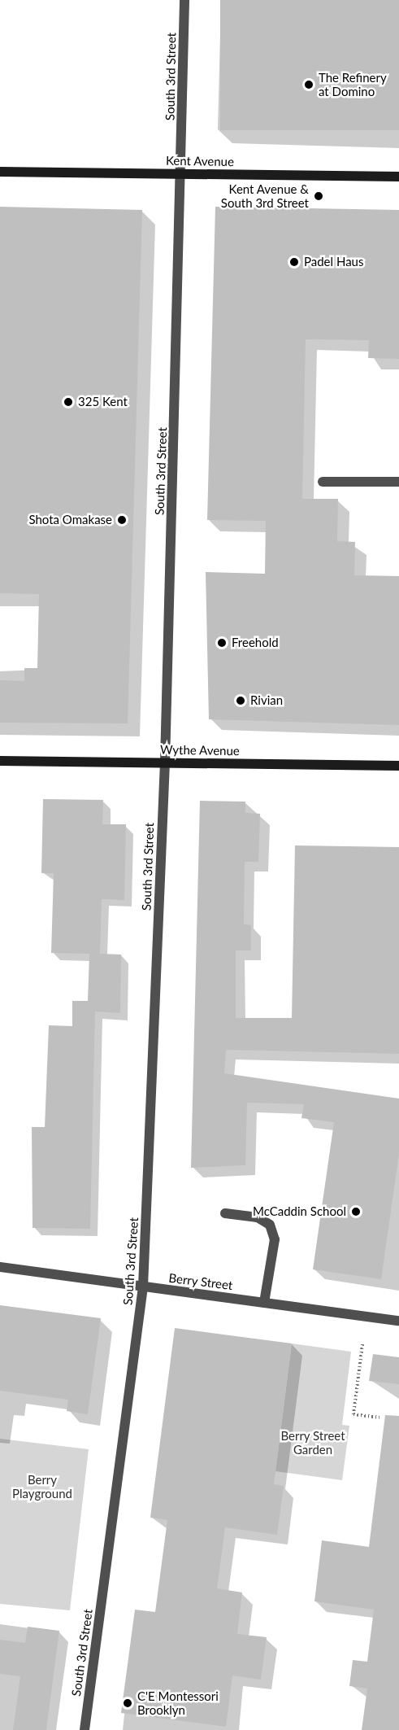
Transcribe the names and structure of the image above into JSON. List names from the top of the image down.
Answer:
{
  "streets": {
    "main road": ["Kent Avenue", "Wythe Avenue"],
    "street": ["South 3rd Street", "Berry Street"]
  },
  "crossings": [
    ["South 3rd Street", "Kent Avenue"],
    ["South 3rd Street", "Wythe Avenue"],
    ["South 3rd Street", "Berry Street"]
  ],
  "parks": ["Berry Street Garden", "Berry Playground"],
  "places": [
    "The Refinery at Domino",
    "Kent Avenue & South 3rd Street",
    "Padel Haus",
    "325 Kent",
    "Shota Omakase",
    "Freehold",
    "Rivian",
    "McCaddin School",
    "C'E Montessori Brooklyn"
  ]
}
